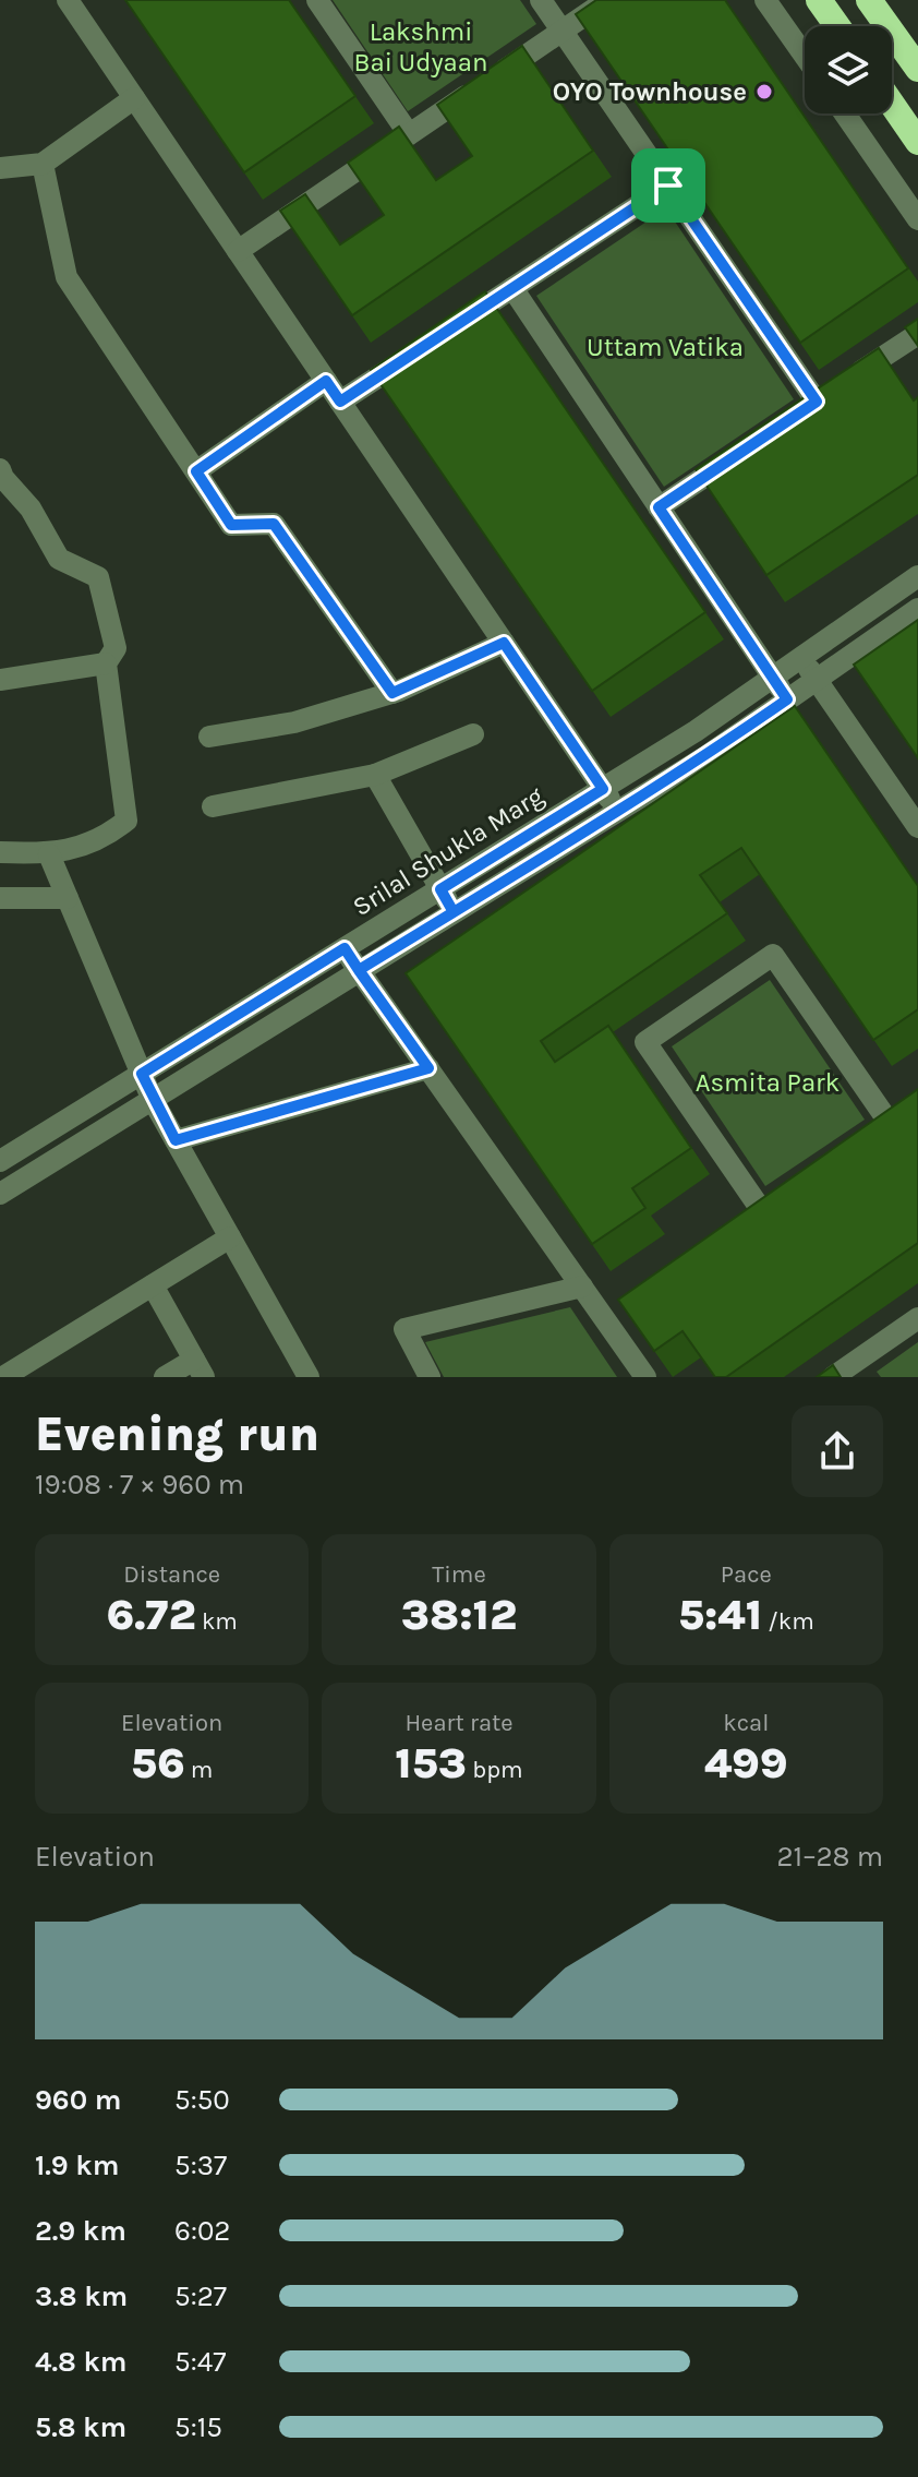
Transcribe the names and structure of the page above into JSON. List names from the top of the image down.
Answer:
{
  "streets": {
    "street": ["Srilal Shukla Marg"]
  },
  "parks": ["Lakshmi Bai Udyaan", "Uttam Vatika", "Asmita Park"],
  "places": ["OYO Townhouse"],
  "page": {
    "heading": ["Evening run", "19:08 · 7 × 960 m"],
    "stats": [
      ["Distance", "6.72 km"],
      ["Time", "38:12"],
      ["Pace", "5:41 /km"],
      ["Elevation", "56 m"],
      ["Heart rate", "153 bpm"],
      ["kcal", "499"]
    ],
    "chart": ["Elevation", "21–28 m"],
    "list": [
      {
        "name": "960 m",
        "note": "5:50"
      },
      {
        "name": "1.9 km",
        "note": "5:37"
      },
      {
        "name": "2.9 km",
        "note": "6:02"
      },
      {
        "name": "3.8 km",
        "note": "5:27"
      },
      {
        "name": "4.8 km",
        "note": "5:47"
      },
      {
        "name": "5.8 km",
        "note": "5:15"
      }
    ]
  }
}
